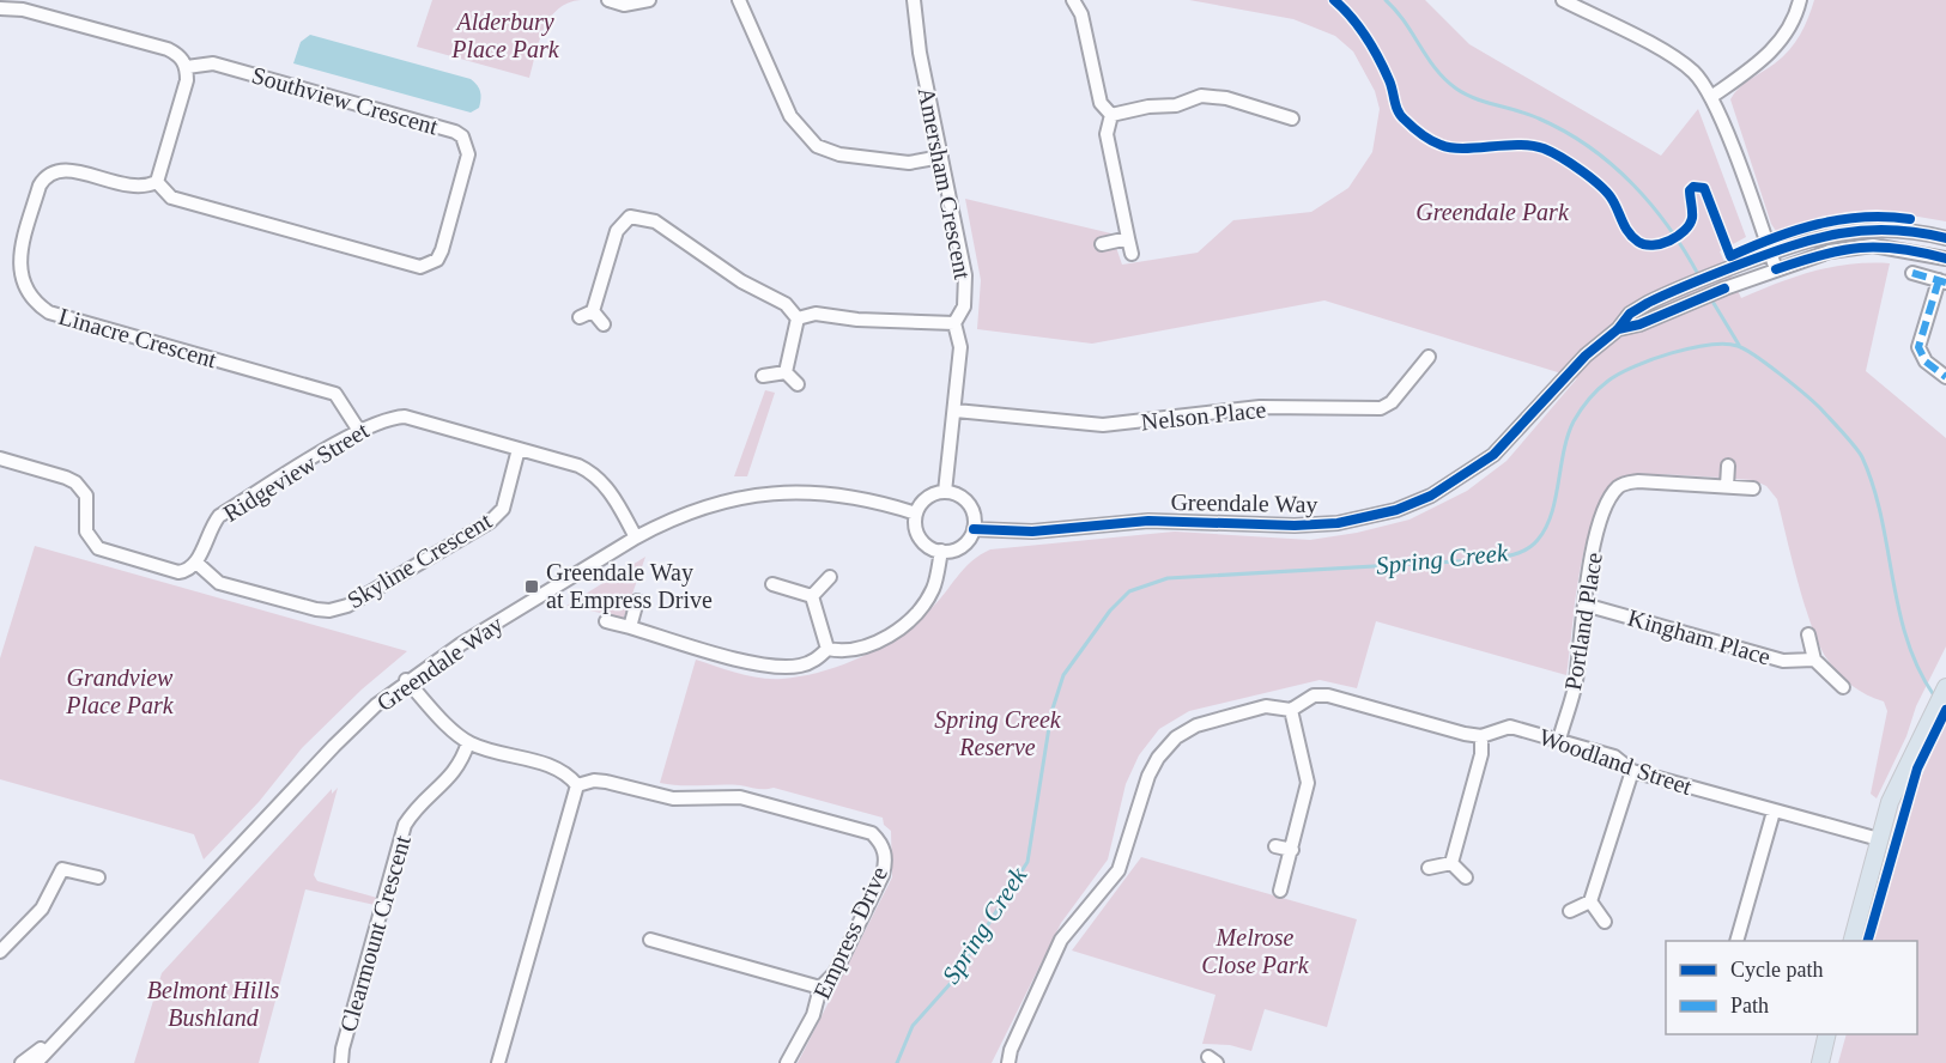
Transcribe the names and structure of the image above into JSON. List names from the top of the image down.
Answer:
{
  "streets": {
    "street": [
      "Southview Crescent",
      "Amersham Crescent",
      "Linacre Crescent",
      "Nelson Place",
      "Ridgeview Street",
      "Greendale Way",
      "Skyline Crescent",
      "Portland Place",
      "Kingham Place",
      "Woodland Street",
      "Empress Drive",
      "Clearmount Crescent"
    ]
  },
  "crossings": [
    ["Southview Crescent", "Linacre Crescent"],
    ["Amersham Crescent", "Nelson Place"],
    ["Amersham Crescent", "Greendale Way"],
    ["Linacre Crescent", "Ridgeview Street"],
    ["Ridgeview Street", "Greendale Way"],
    ["Ridgeview Street", "Skyline Crescent"],
    ["Portland Place", "Kingham Place"],
    ["Portland Place", "Woodland Street"]
  ],
  "water": ["Spring Creek"],
  "parks": [
    "Alderbury Place Park",
    "Greendale Park",
    "Grandview Place Park",
    "Spring Creek Reserve",
    "Melrose Close Park",
    "Belmont Hills Bushland"
  ],
  "places": {
    "transit": ["Greendale Way at Empress Drive"]
  },
  "legend": ["Cycle path", "Path"]
}
